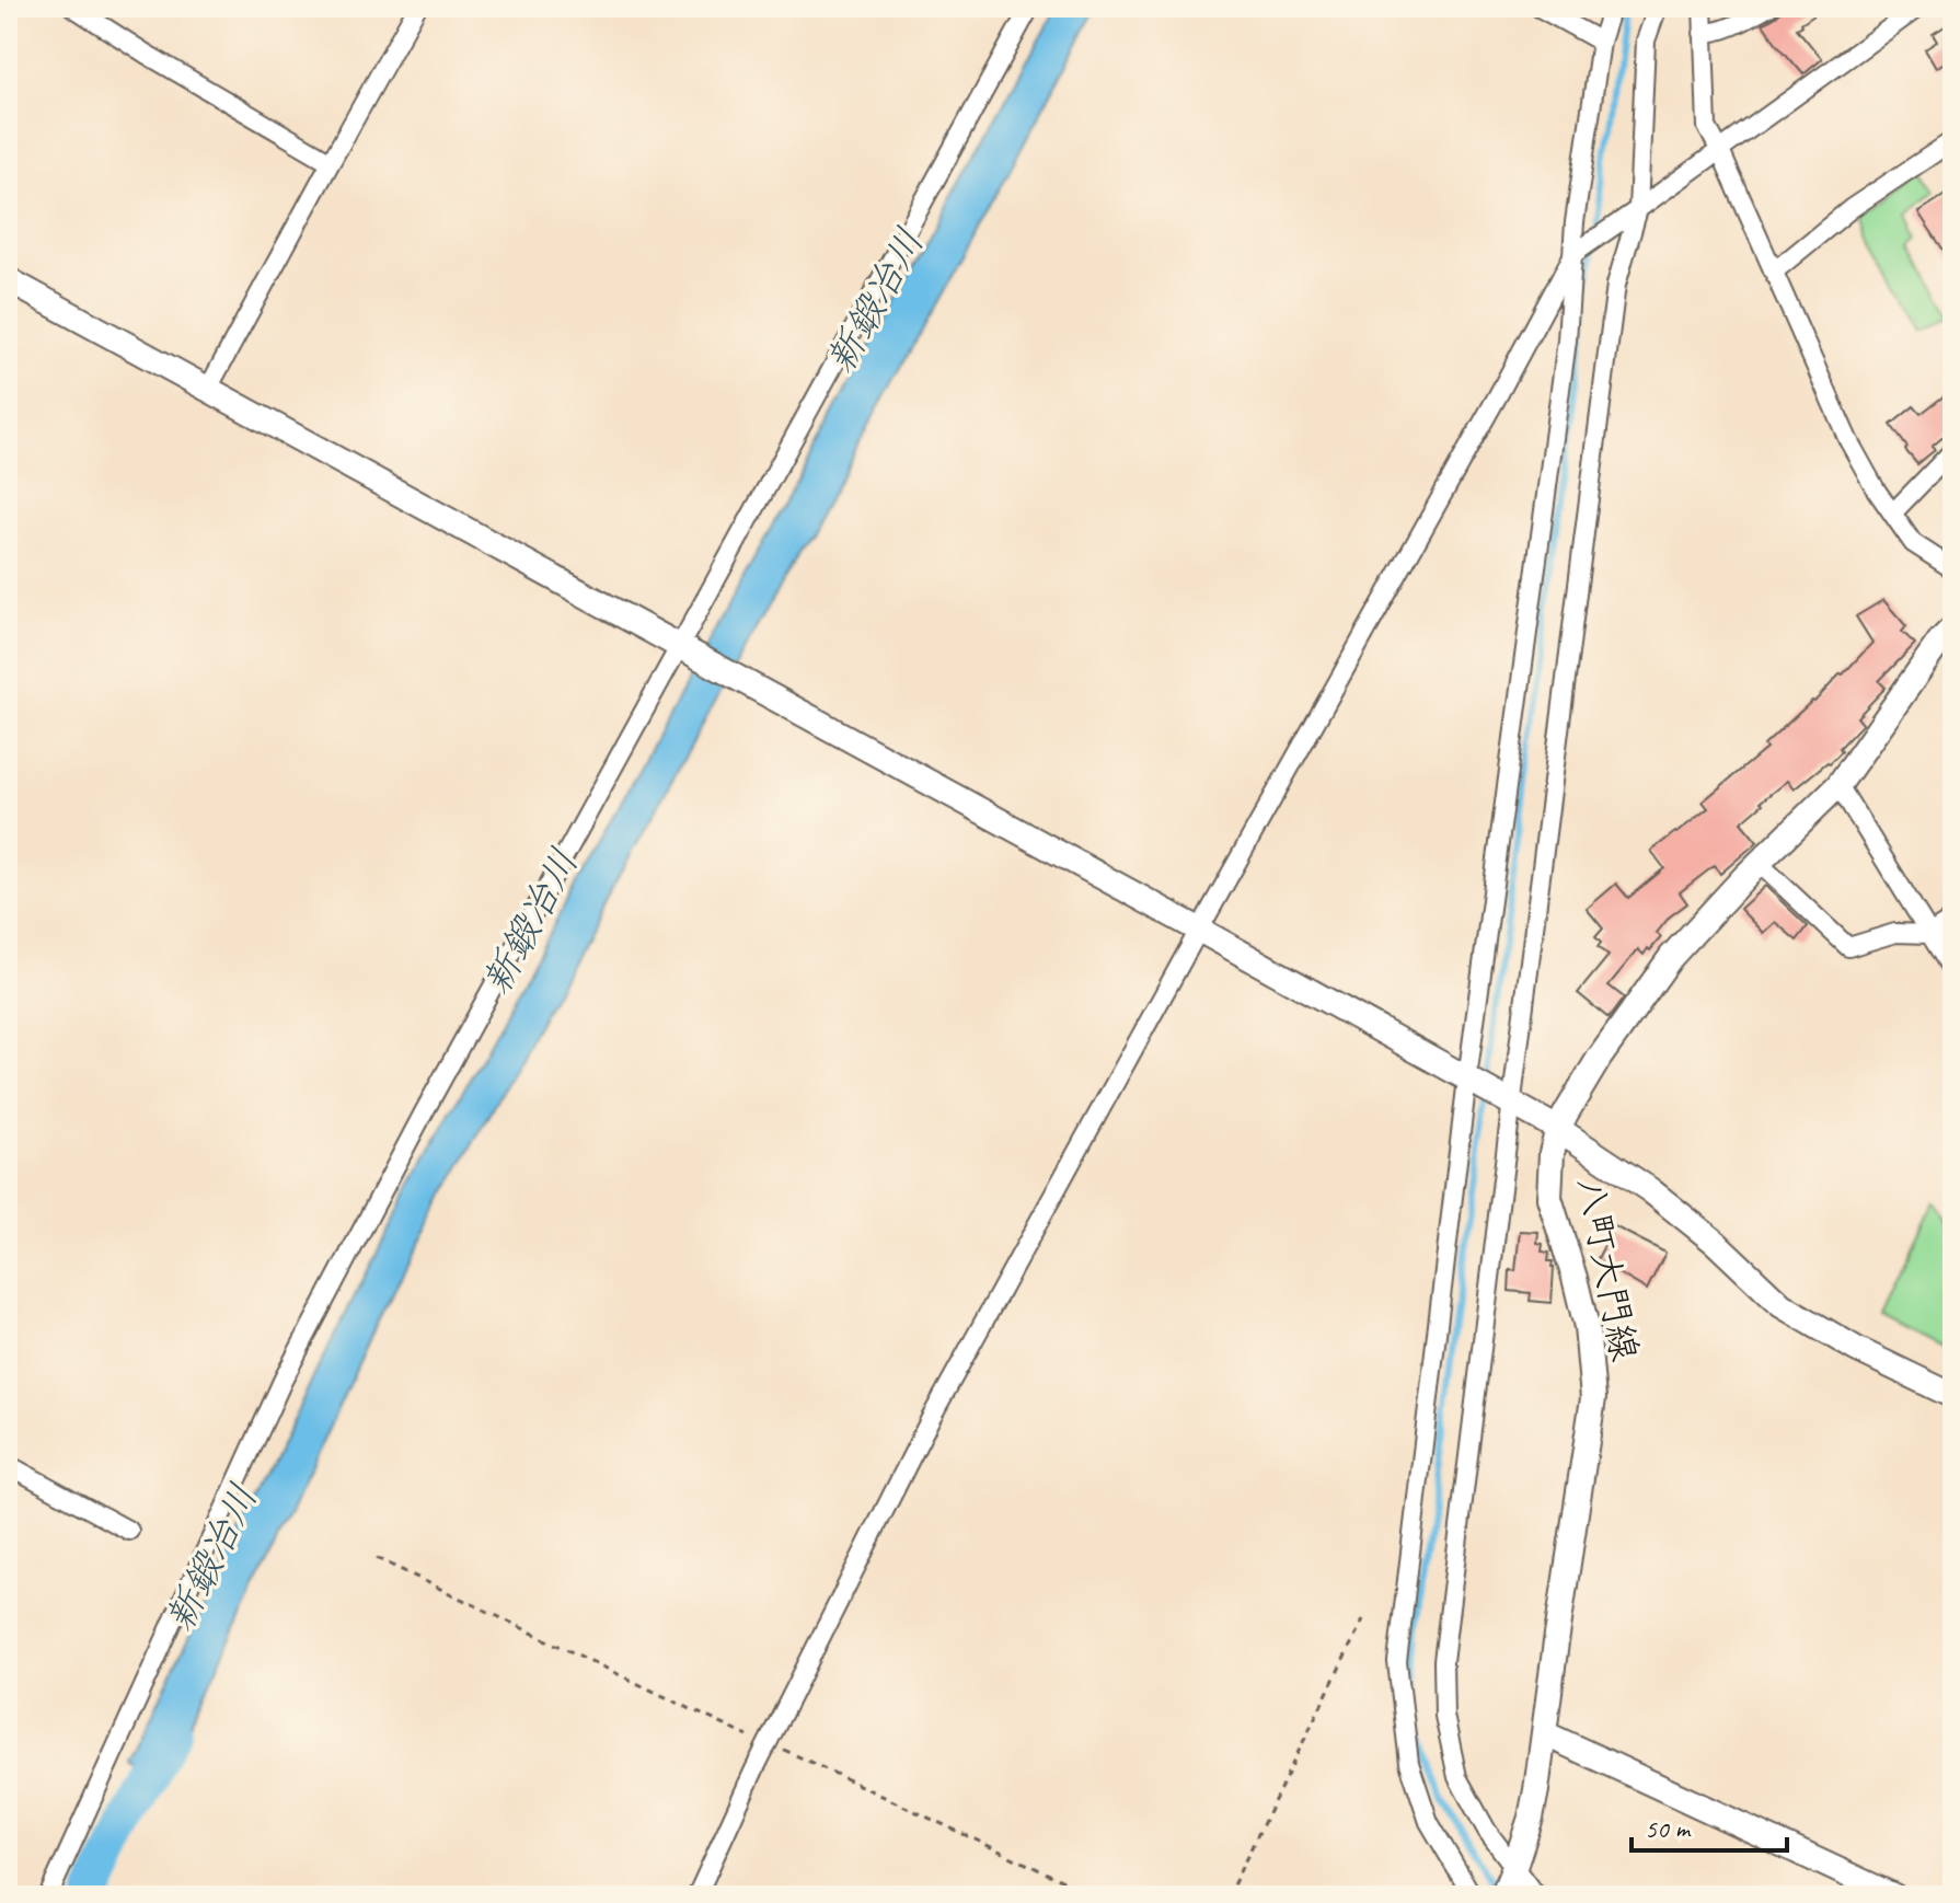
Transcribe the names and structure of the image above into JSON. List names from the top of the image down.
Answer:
{
  "streets": {
    "street": ["八町大門線"]
  },
  "water": ["新鍛冶川"],
  "scale_bar": "50 m"
}
